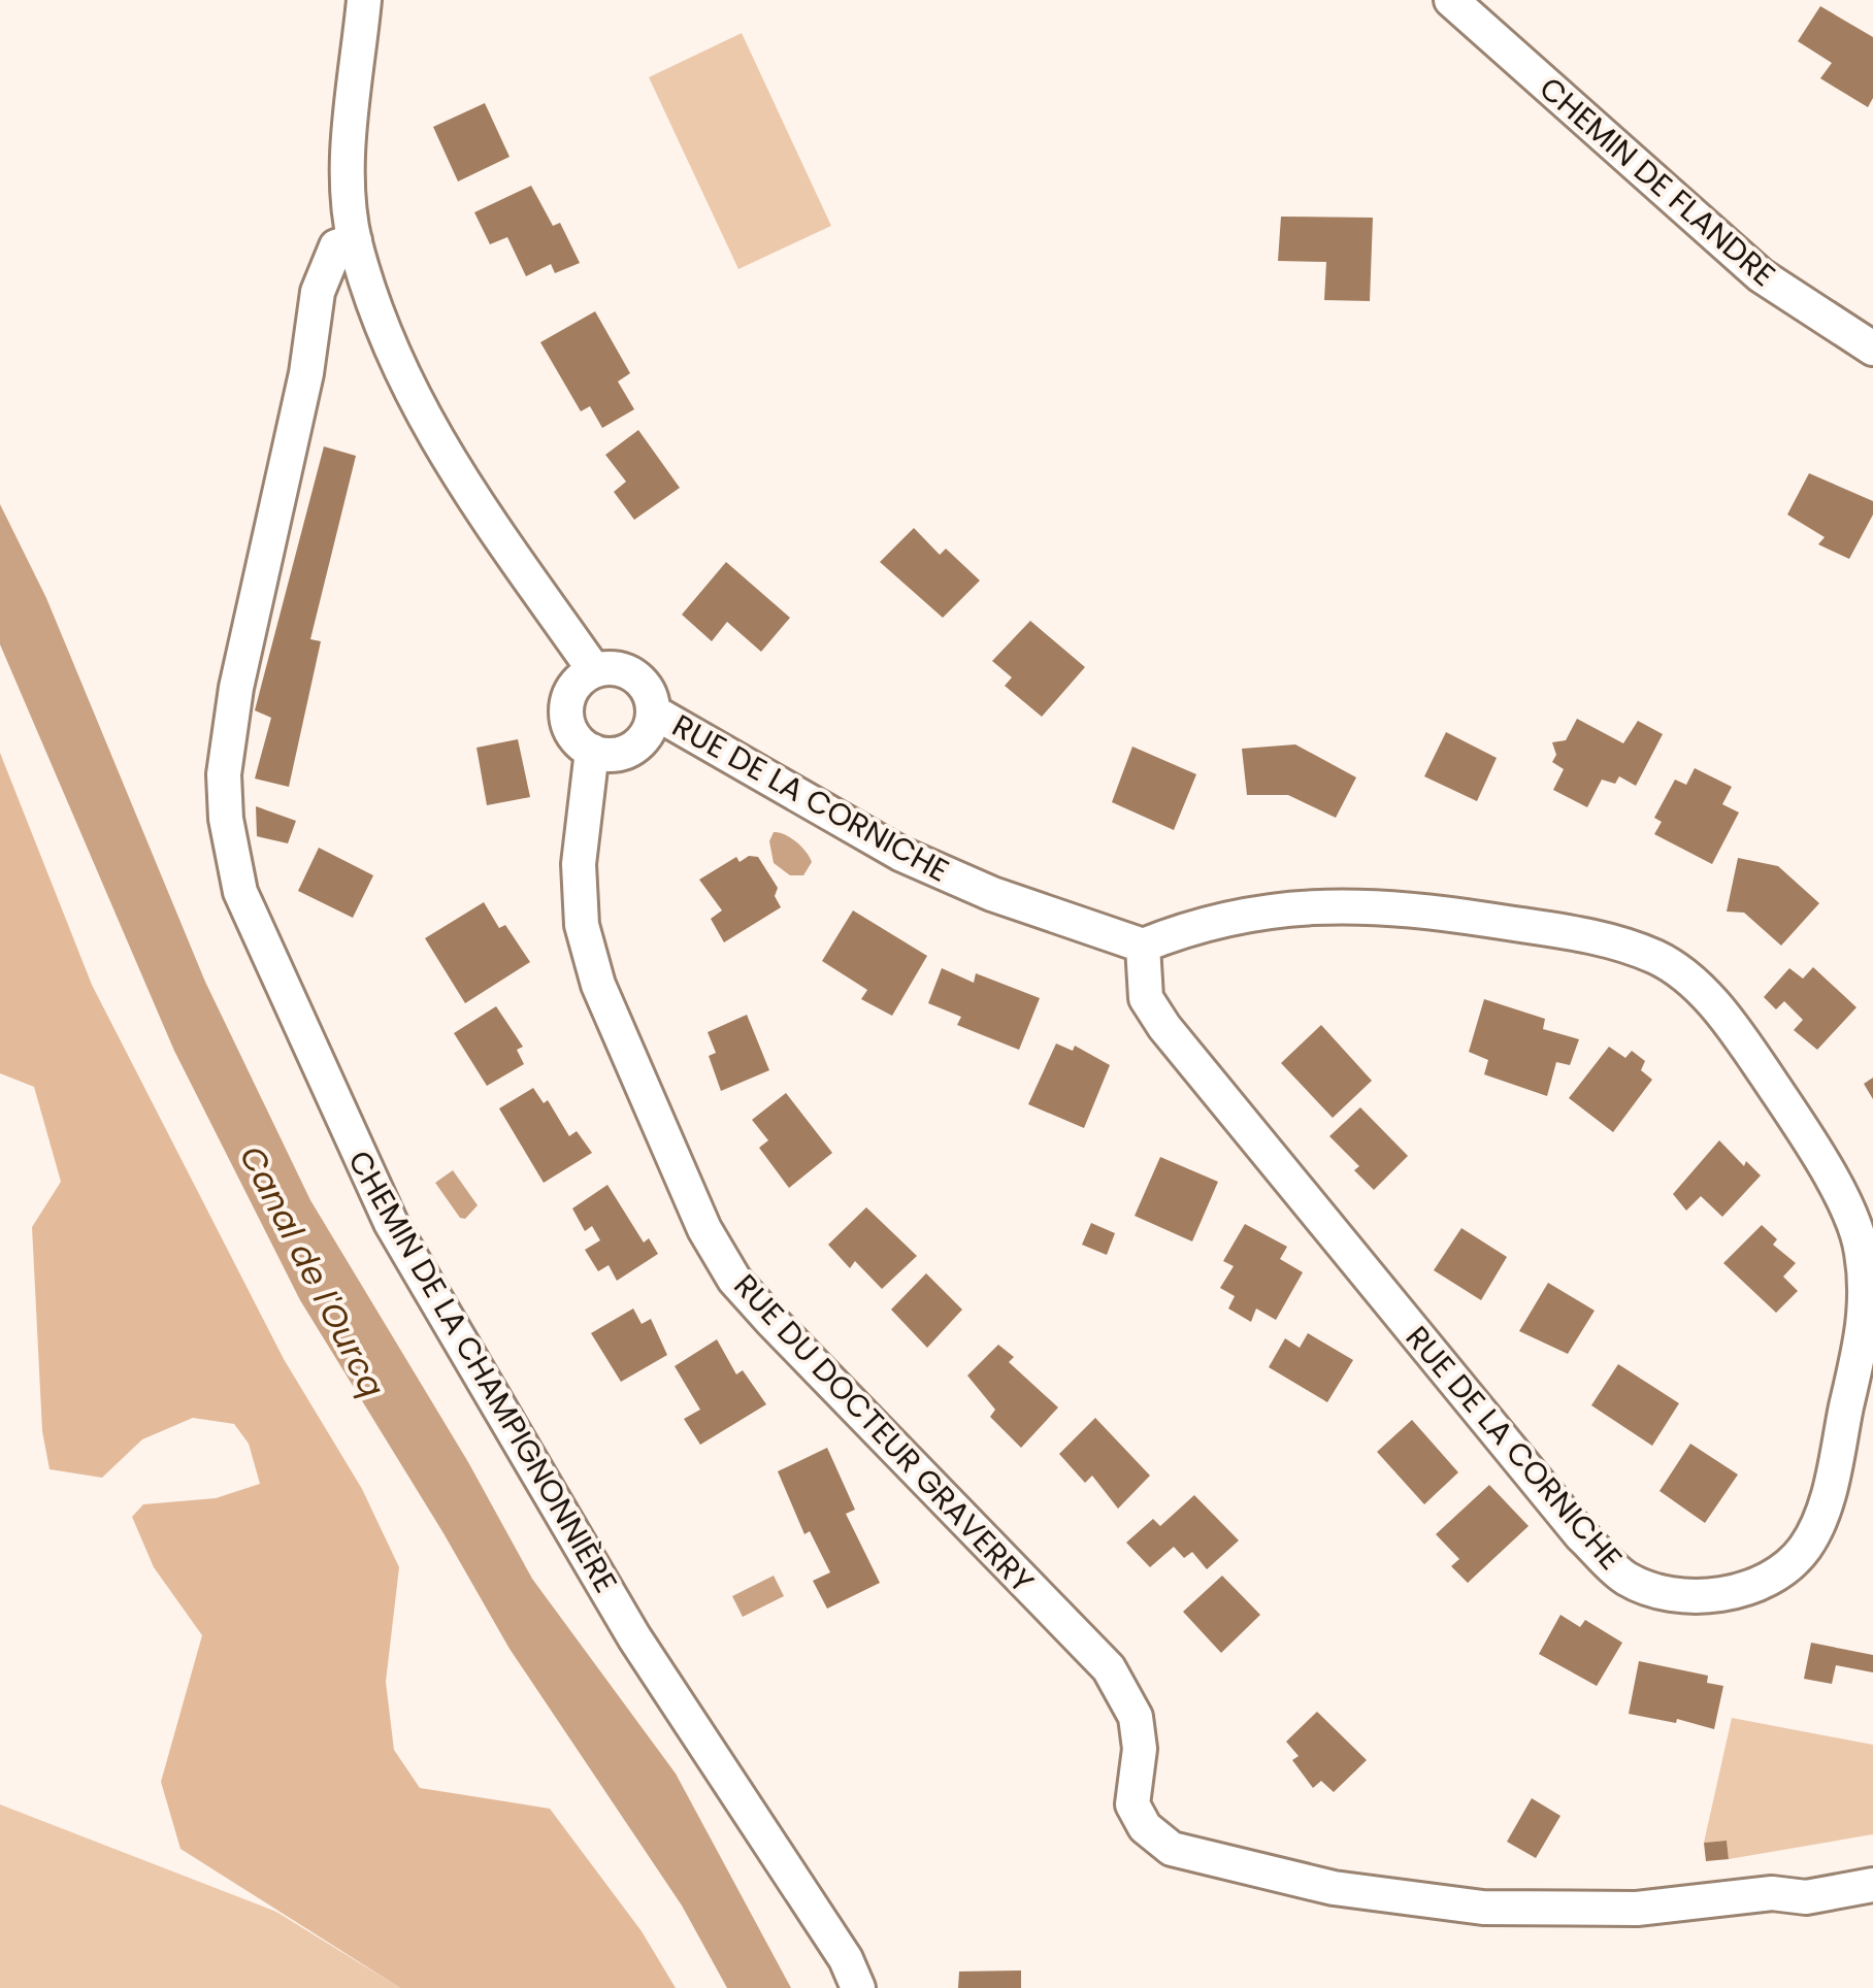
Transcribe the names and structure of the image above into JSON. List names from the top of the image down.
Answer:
{
  "streets": {
    "street": [
      "CHEMIN DE FLANDRE",
      "RUE DE LA CORNICHE",
      "CHEMIN DE LA CHAMPIGNONNIÈRE",
      "RUE DU DOCTEUR GRAVERRY"
    ]
  },
  "crossings": [
    ["RUE DE LA CORNICHE", "RUE DU DOCTEUR GRAVERRY"]
  ],
  "water": ["Canal de l'Ourcq"]
}
